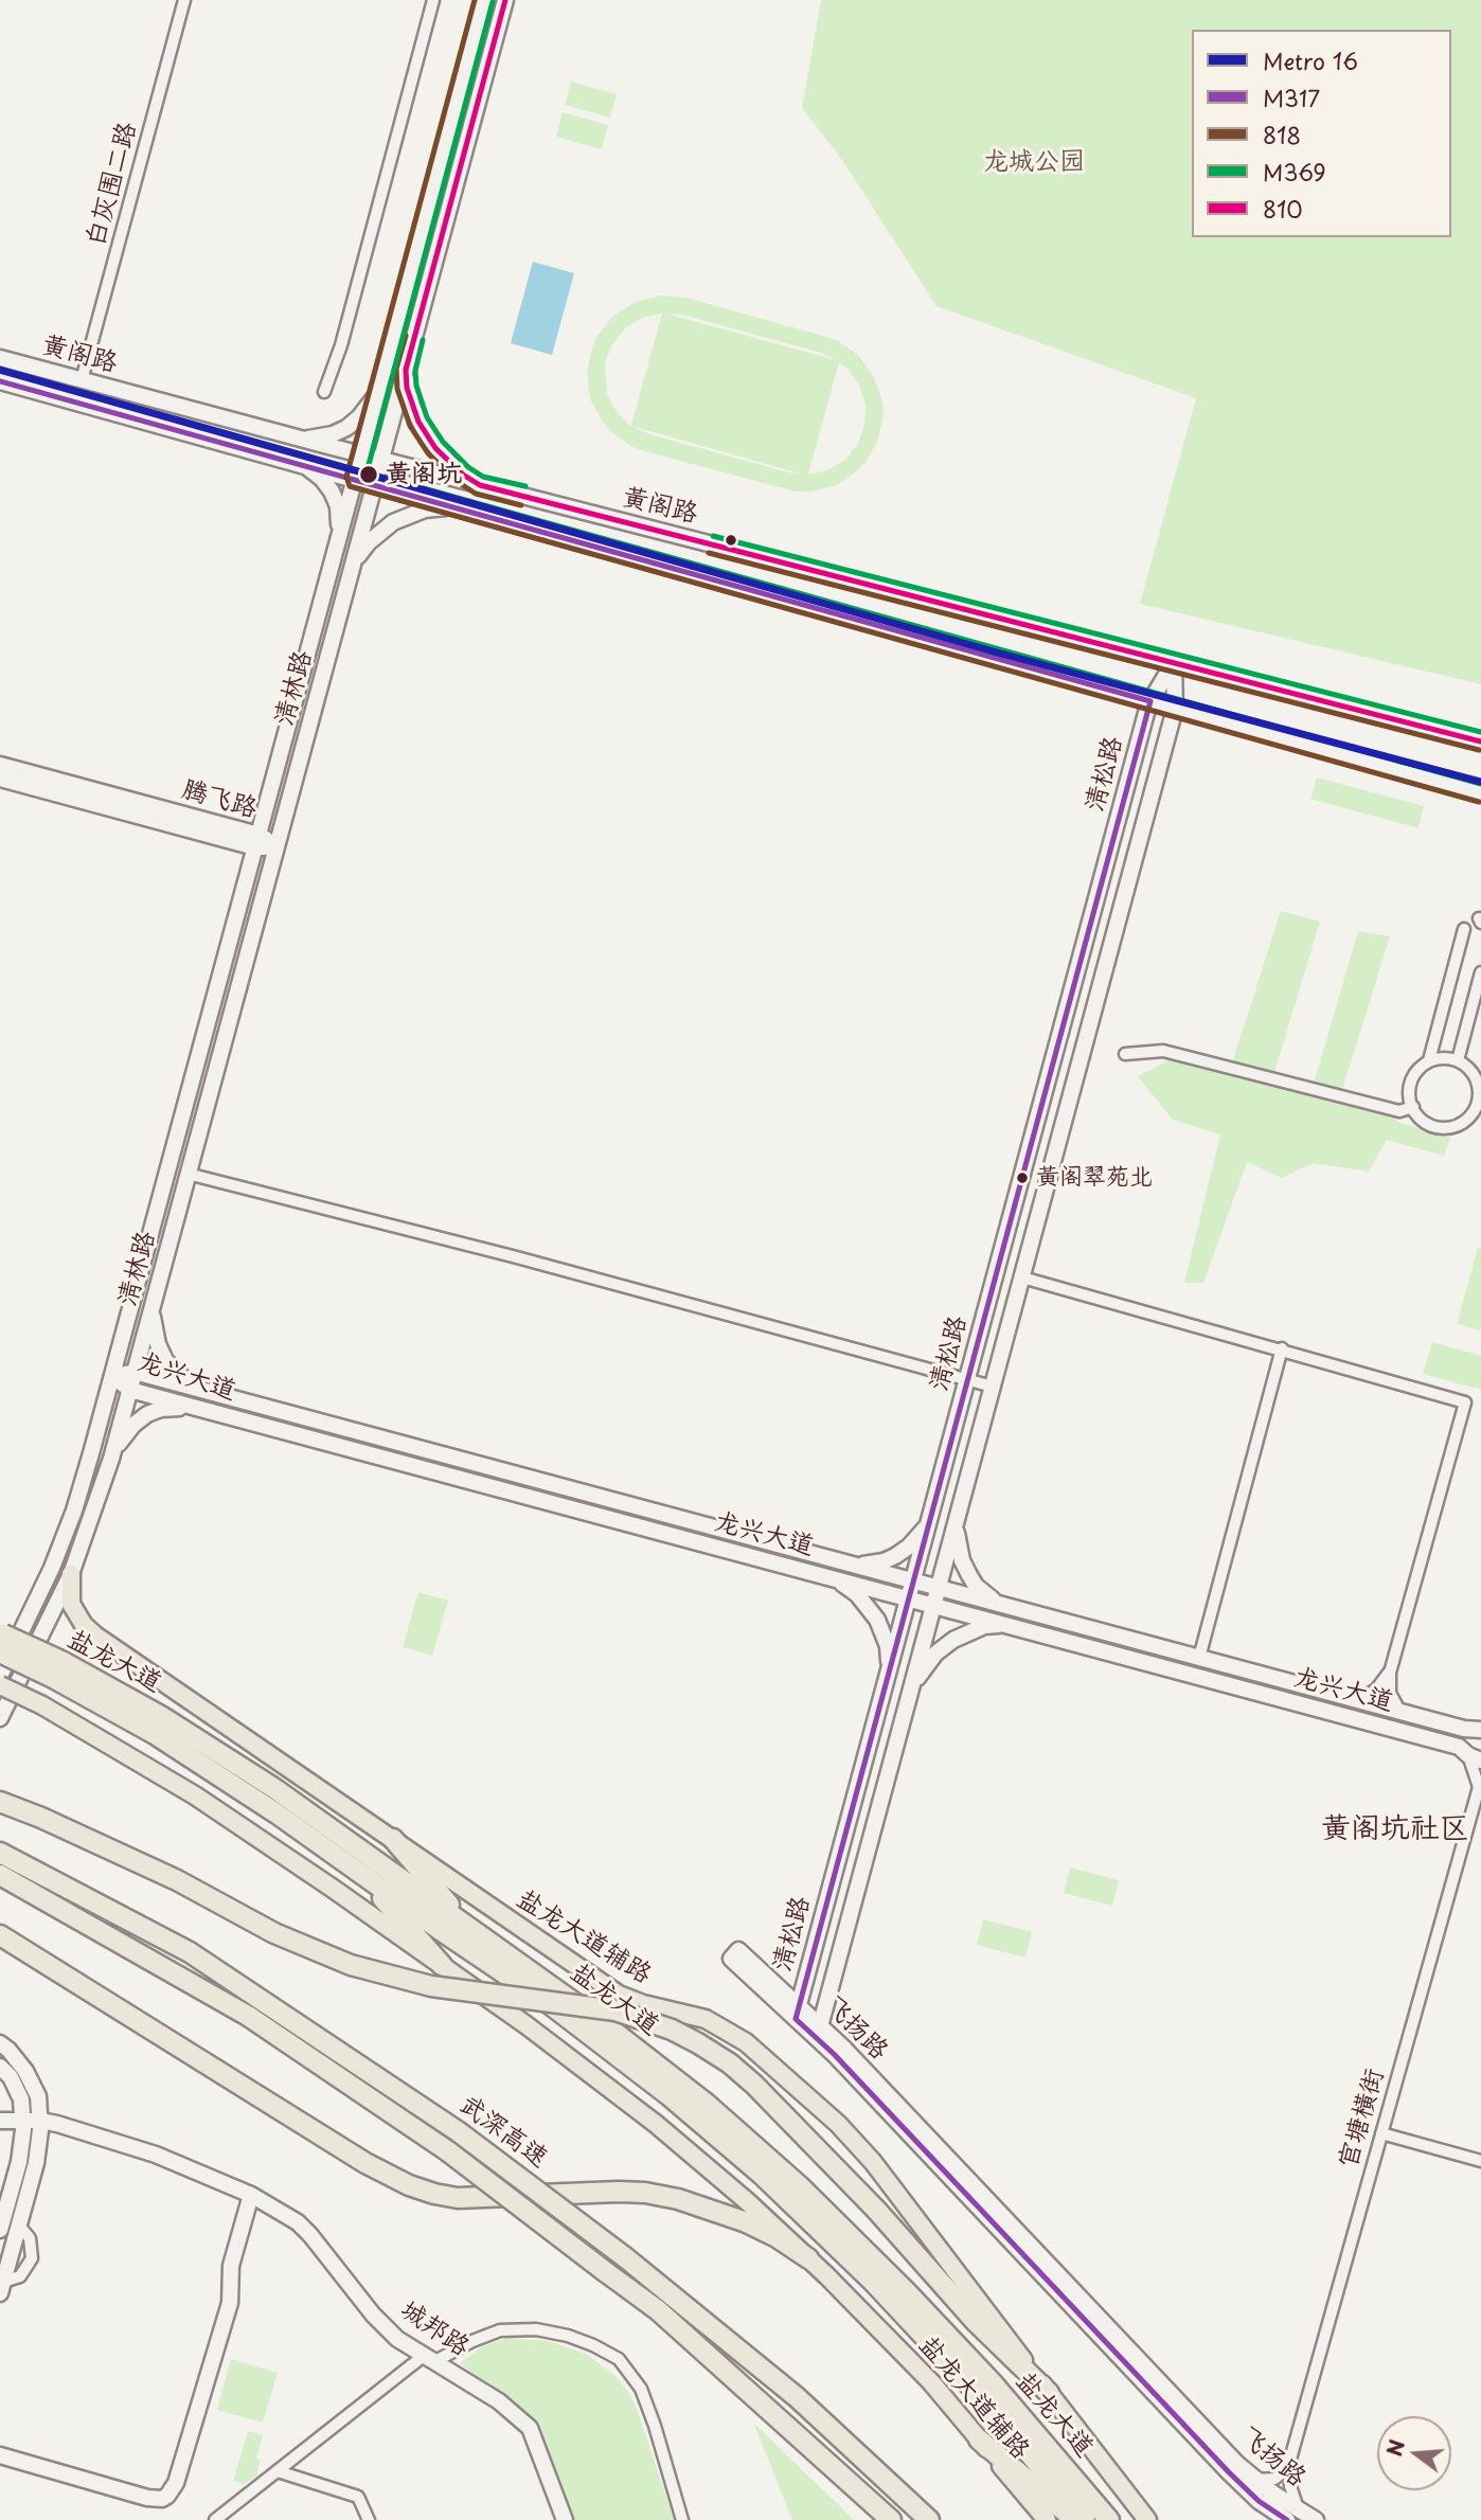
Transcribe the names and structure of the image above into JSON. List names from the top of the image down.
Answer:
{
  "streets": {
    "highway": ["盐龙大道", "武深高速"],
    "main road": [
      "黄阁路",
      "清林路",
      "清松路",
      "腾飞路",
      "龙兴大道",
      "盐龙大道辅路",
      "飞扬路",
      "城邦路"
    ],
    "street": ["白灰围二路", "官塘横街"]
  },
  "crossings": [
    ["白灰围二路", "黄阁路"],
    ["黄阁路", "清林路"],
    ["黄阁路", "清松路"],
    ["清林路", "腾飞路"],
    ["清林路", "龙兴大道"],
    ["清松路", "龙兴大道"],
    ["清松路", "飞扬路"],
    ["龙兴大道", "官塘横街"],
    ["飞扬路", "官塘横街"]
  ],
  "districts": ["黄阁坑社区"],
  "parks": ["龙城公园"],
  "places": ["黄阁坑", "黄阁翠苑北"],
  "lines": [
    "transit line 818",
    "transit line 810",
    "transit line M369",
    "metro line 16",
    "transit line M317"
  ],
  "legend": [
    "Metro 16",
    "M317",
    "818",
    "M369",
    "810"
  ],
  "north": "left"
}
